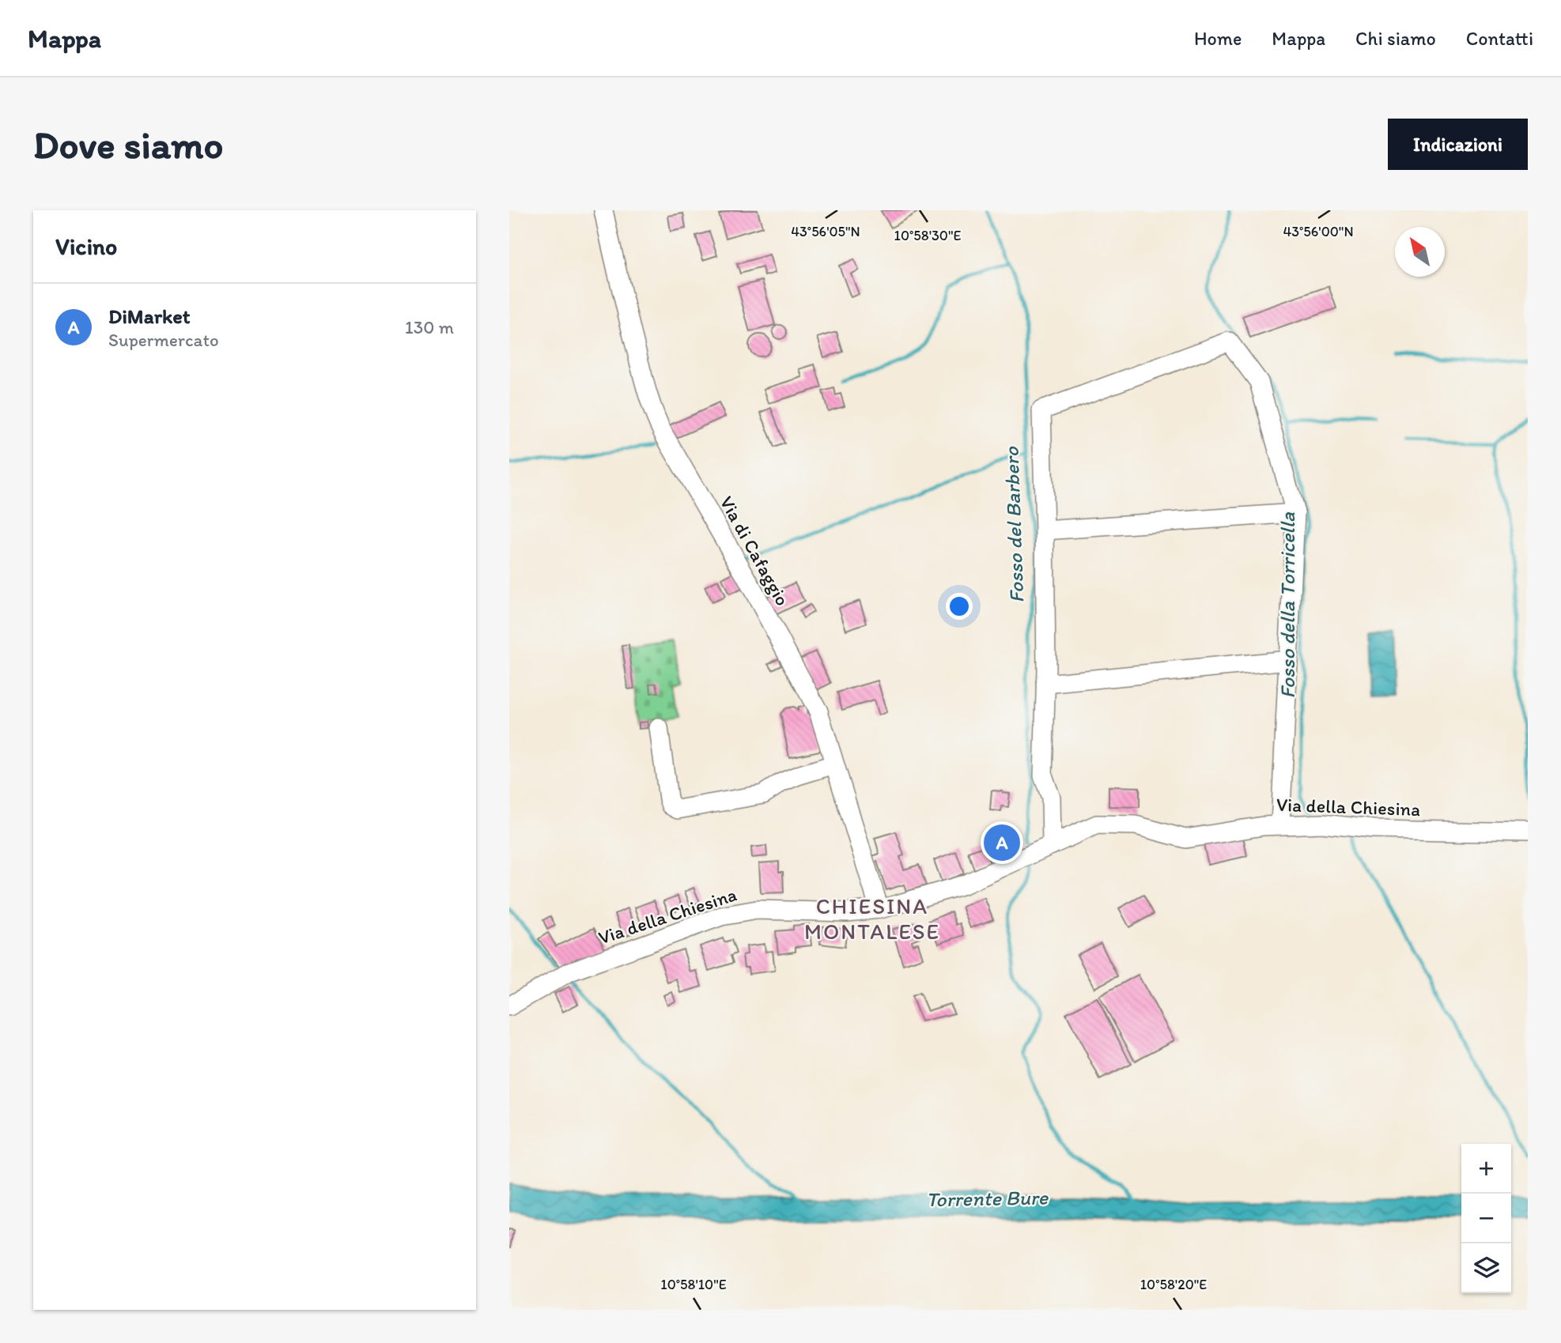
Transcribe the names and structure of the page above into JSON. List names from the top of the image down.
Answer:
{
  "streets": {
    "street": ["Via di Cafaggio", "Via della Chiesina"]
  },
  "crossings": [
    ["Via di Cafaggio", "Via della Chiesina"]
  ],
  "districts": ["CHIESINA MONTALESE"],
  "water": ["Fosso del Barbero", "Fosso della Torricella", "Torrente Bure"],
  "north": "top left",
  "page": {
    "header": "Mappa",
    "nav": [
      "Home",
      "Mappa",
      "Chi siamo",
      "Contatti"
    ],
    "buttons": "Indicazioni",
    "title": "Dove siamo",
    "heading": "Vicino",
    "list": [
      {
        "mark": "A",
        "name": "DiMarket",
        "note": "Supermercato",
        "value": "130 m"
      }
    ],
    "pins": "A",
    "map_buttons": ["+", "−"]
  },
  "coordinates": [
    "43°56'05\"N",
    "43°56'00\"N",
    "10°58'30\"E",
    "10°58'10\"E",
    "10°58'20\"E"
  ]
}
